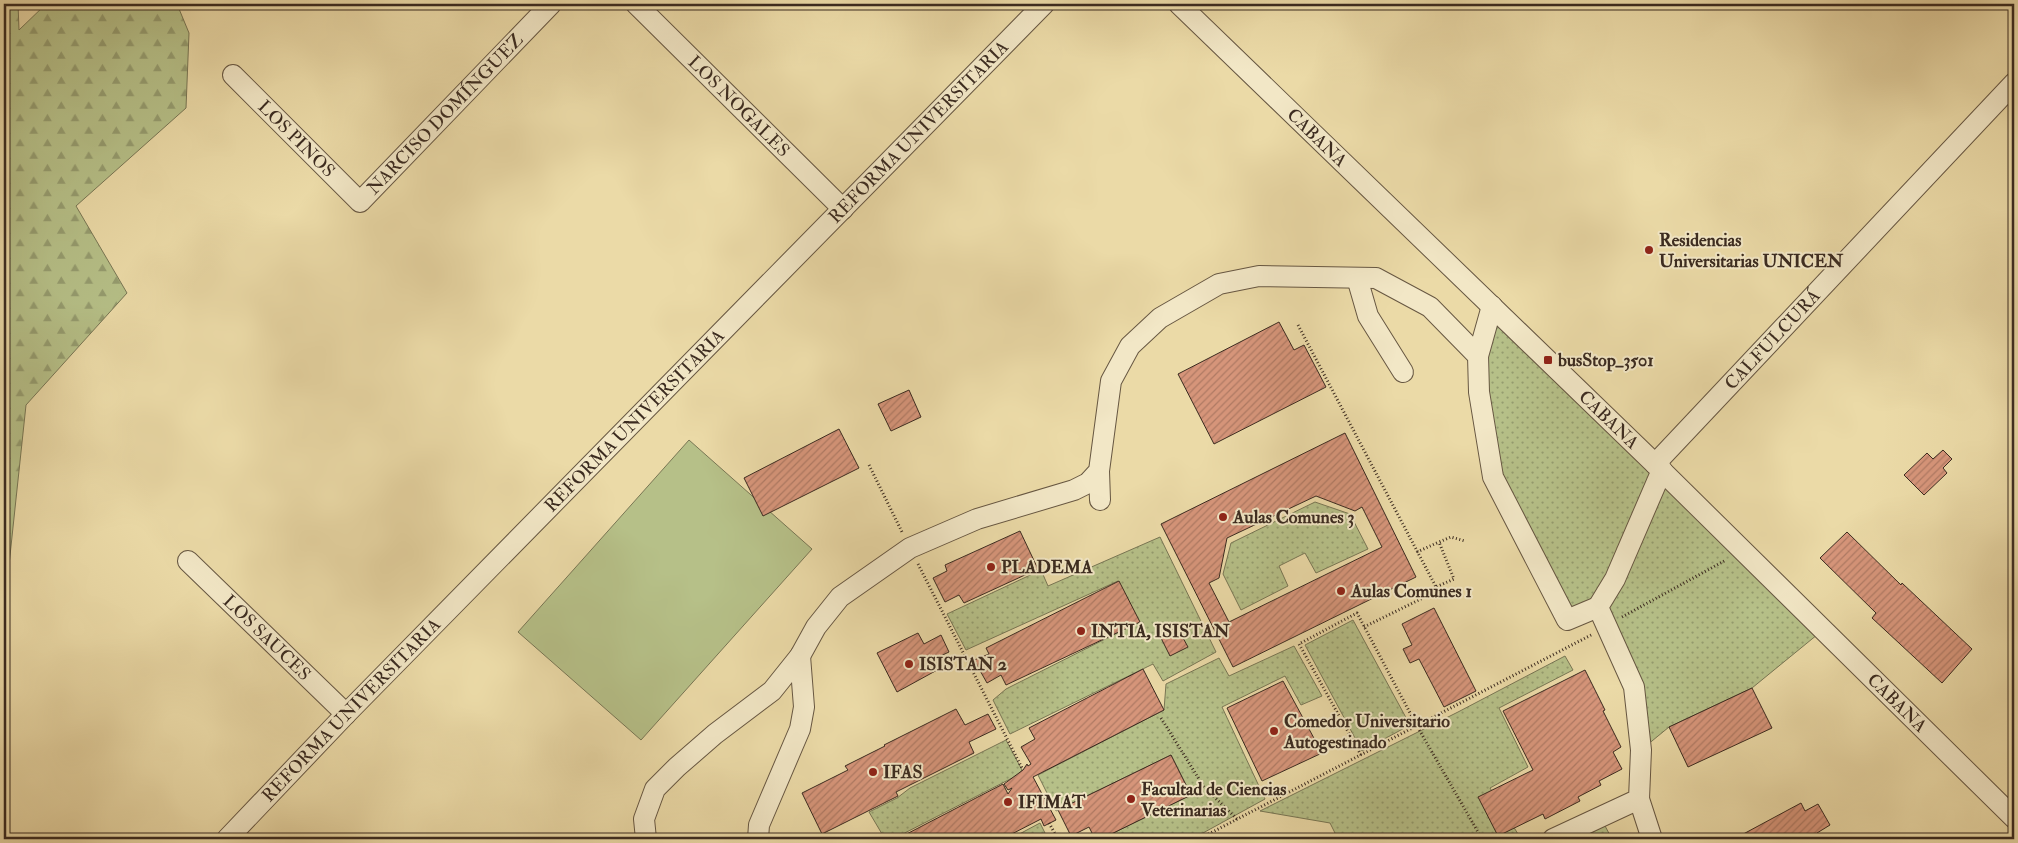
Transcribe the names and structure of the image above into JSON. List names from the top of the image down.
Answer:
{
  "streets": {
    "street": [
      "LOS NOGALES",
      "NARCISO DOMÍNGUEZ",
      "REFORMA UNIVERSITARIA",
      "CABANA",
      "LOS PINOS",
      "CALFULCURÁ",
      "LOS SAUCES"
    ]
  },
  "crossings": [
    ["LOS NOGALES", "REFORMA UNIVERSITARIA"],
    ["NARCISO DOMÍNGUEZ", "LOS PINOS"],
    ["REFORMA UNIVERSITARIA", "LOS SAUCES"],
    ["CABANA", "CALFULCURÁ"]
  ],
  "places": {
    "other": [
      "Residencias Universitarias UNICEN",
      "Aulas Comunes 3",
      "PLADEMA",
      "Aulas Comunes 1",
      "INTIA, ISISTAN",
      "ISISTAN 2",
      "Comedor Universitario Autogestinado",
      "IFAS",
      "Facultad de Ciencias Veterinarias",
      "IFIMAT"
    ],
    "transit": ["busStop_3501"]
  }
}
